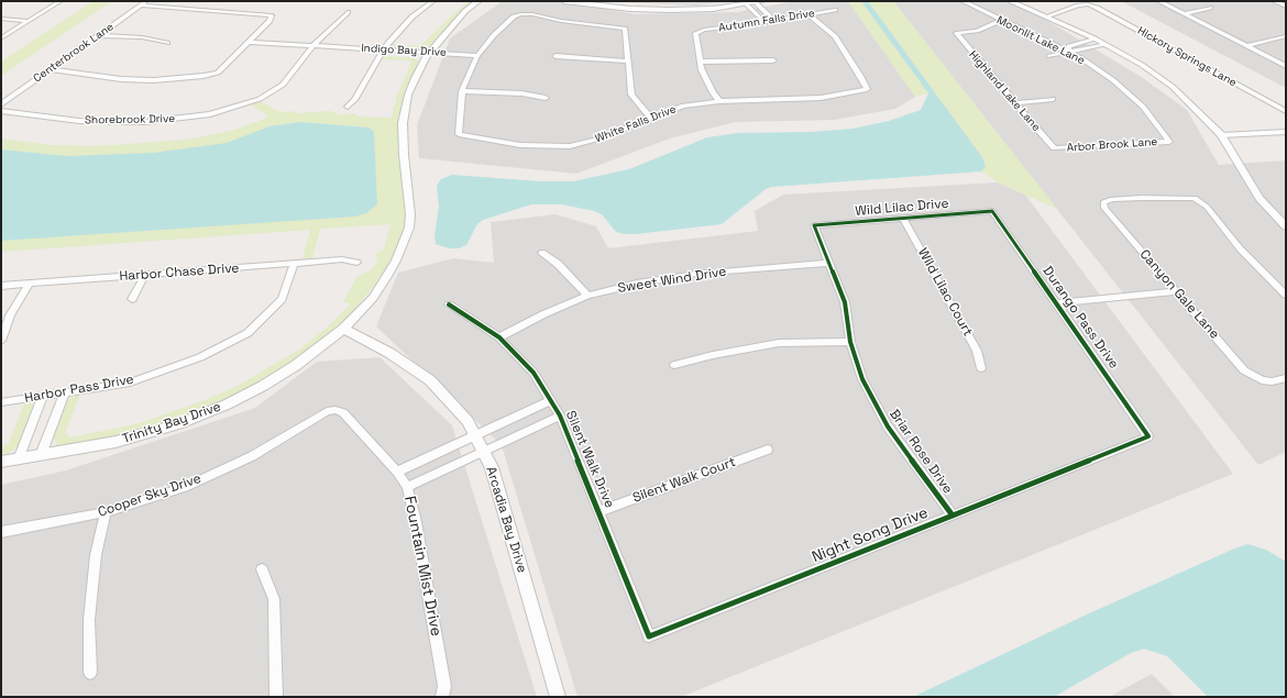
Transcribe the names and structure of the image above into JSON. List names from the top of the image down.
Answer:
{
  "streets": {
    "street": [
      "Autumn Falls Drive",
      "Moonlit Lake Lane",
      "Indigo Bay Drive",
      "Centerbrook Lane",
      "Hickory Springs Lane",
      "Highland Lake Lane",
      "Shorebrook Drive",
      "White Falls Drive",
      "Arbor Brook Lane",
      "Wild Lilac Drive",
      "Harbor Chase Drive",
      "Sweet Wind Drive",
      "Wild Lilac Court",
      "Canyon Gale Lane",
      "Durango Pass Drive",
      "Harbor Pass Drive",
      "Trinity Bay Drive",
      "Briar Rose Drive",
      "Silent Walk Drive",
      "Silent Walk Court",
      "Cooper Sky Drive",
      "Arcadia Bay Drive",
      "Night Song Drive",
      "Fountain Mist Drive"
    ]
  },
  "crossings": [
    ["Autumn Falls Drive", "White Falls Drive"],
    ["Moonlit Lake Lane", "Highland Lake Lane"],
    ["Moonlit Lake Lane", "Arbor Brook Lane"],
    ["Indigo Bay Drive", "Shorebrook Drive"],
    ["Indigo Bay Drive", "Trinity Bay Drive"],
    ["Highland Lake Lane", "Arbor Brook Lane"],
    ["Wild Lilac Drive", "Wild Lilac Court"],
    ["Wild Lilac Drive", "Durango Pass Drive"],
    ["Wild Lilac Drive", "Briar Rose Drive"],
    ["Harbor Chase Drive", "Harbor Pass Drive"],
    ["Sweet Wind Drive", "Briar Rose Drive"],
    ["Sweet Wind Drive", "Silent Walk Drive"],
    ["Durango Pass Drive", "Night Song Drive"],
    ["Trinity Bay Drive", "Arcadia Bay Drive"],
    ["Briar Rose Drive", "Night Song Drive"],
    ["Silent Walk Drive", "Silent Walk Court"],
    ["Silent Walk Drive", "Night Song Drive"],
    ["Cooper Sky Drive", "Fountain Mist Drive"]
  ]
}
